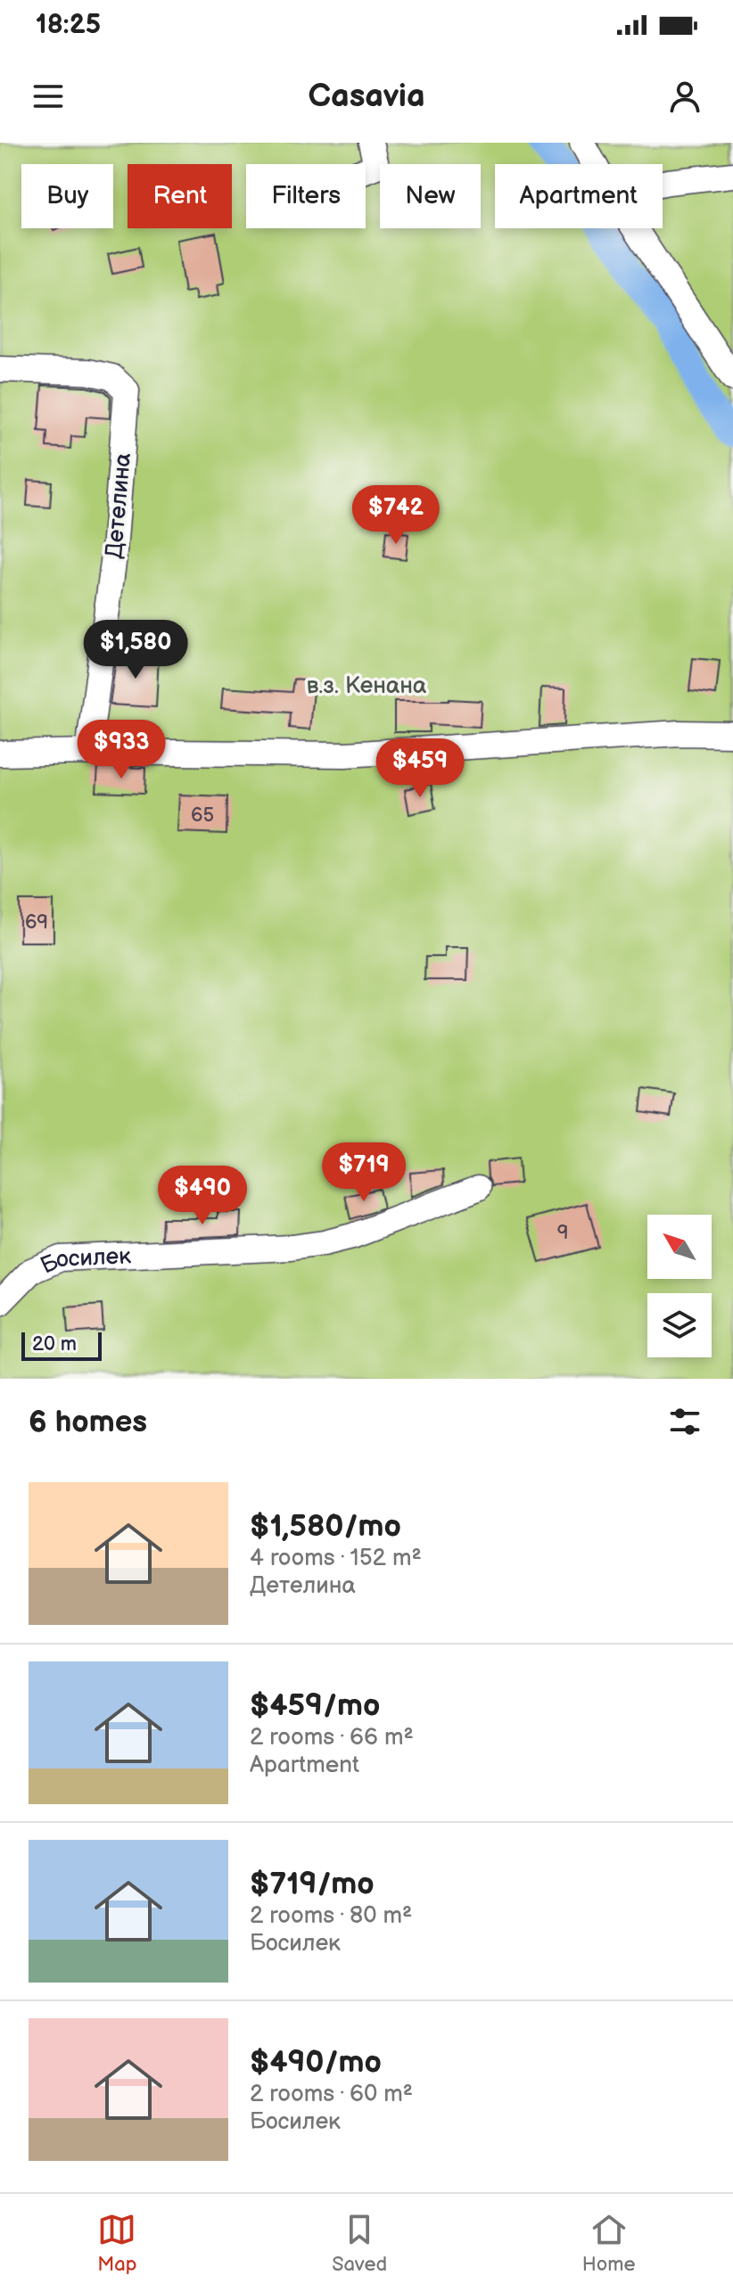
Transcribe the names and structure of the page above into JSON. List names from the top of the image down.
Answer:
{
  "streets": {
    "street": ["Детелина", "Босилек"]
  },
  "parks": ["в.з. Кенана"],
  "house_numbers": ["65", "69", "9"],
  "scale_bar": "20 m",
  "north": "top left",
  "page": {
    "status": "18:25",
    "header": "Casavia",
    "chip": [
      "Buy",
      "Rent",
      "Filters",
      "New",
      "Apartment"
    ],
    "price": [
      "$742",
      "$1,580",
      "$933",
      "$459",
      "$719",
      "$490"
    ],
    "scale": "20 m",
    "heading": "6 homes",
    "list": [
      {
        "name": "$1,580/mo",
        "note": "4 rooms · 152 m² · Детелина"
      },
      {
        "name": "$459/mo",
        "note": "2 rooms · 66 m² · Apartment"
      },
      {
        "name": "$719/mo",
        "note": "2 rooms · 80 m² · Босилек"
      },
      {
        "name": "$490/mo",
        "note": "2 rooms · 60 m² · Босилек"
      }
    ],
    "tabs": ["Map", "Saved", "Home"]
  }
}
